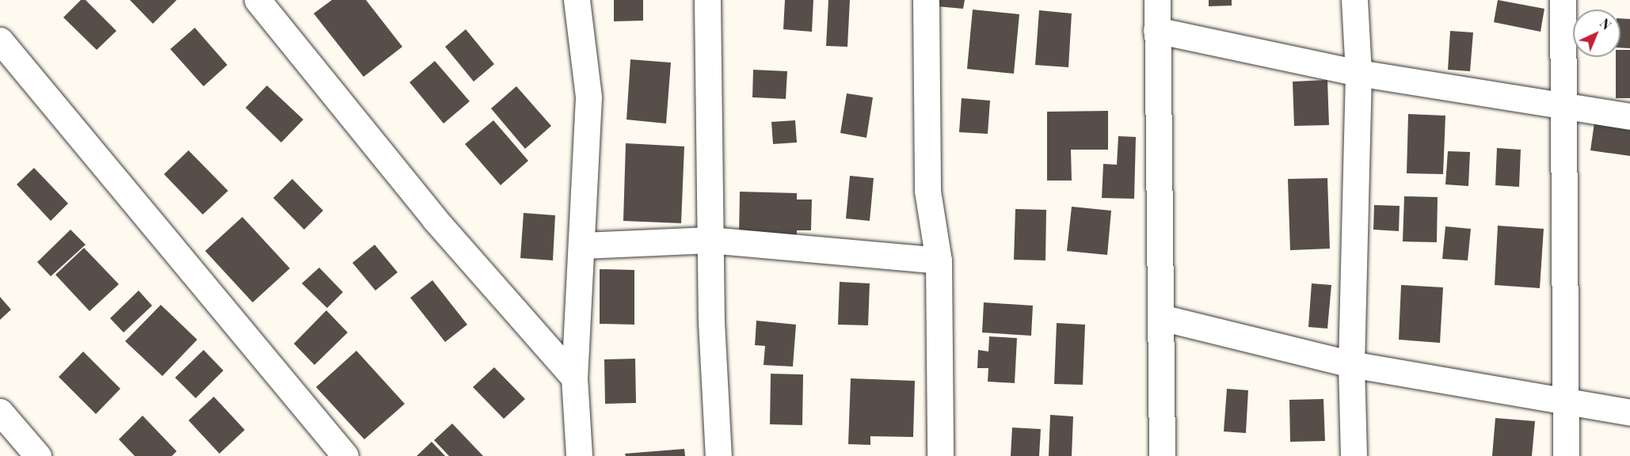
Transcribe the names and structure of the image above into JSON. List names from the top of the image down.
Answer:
{
  "north": "top right"
}
